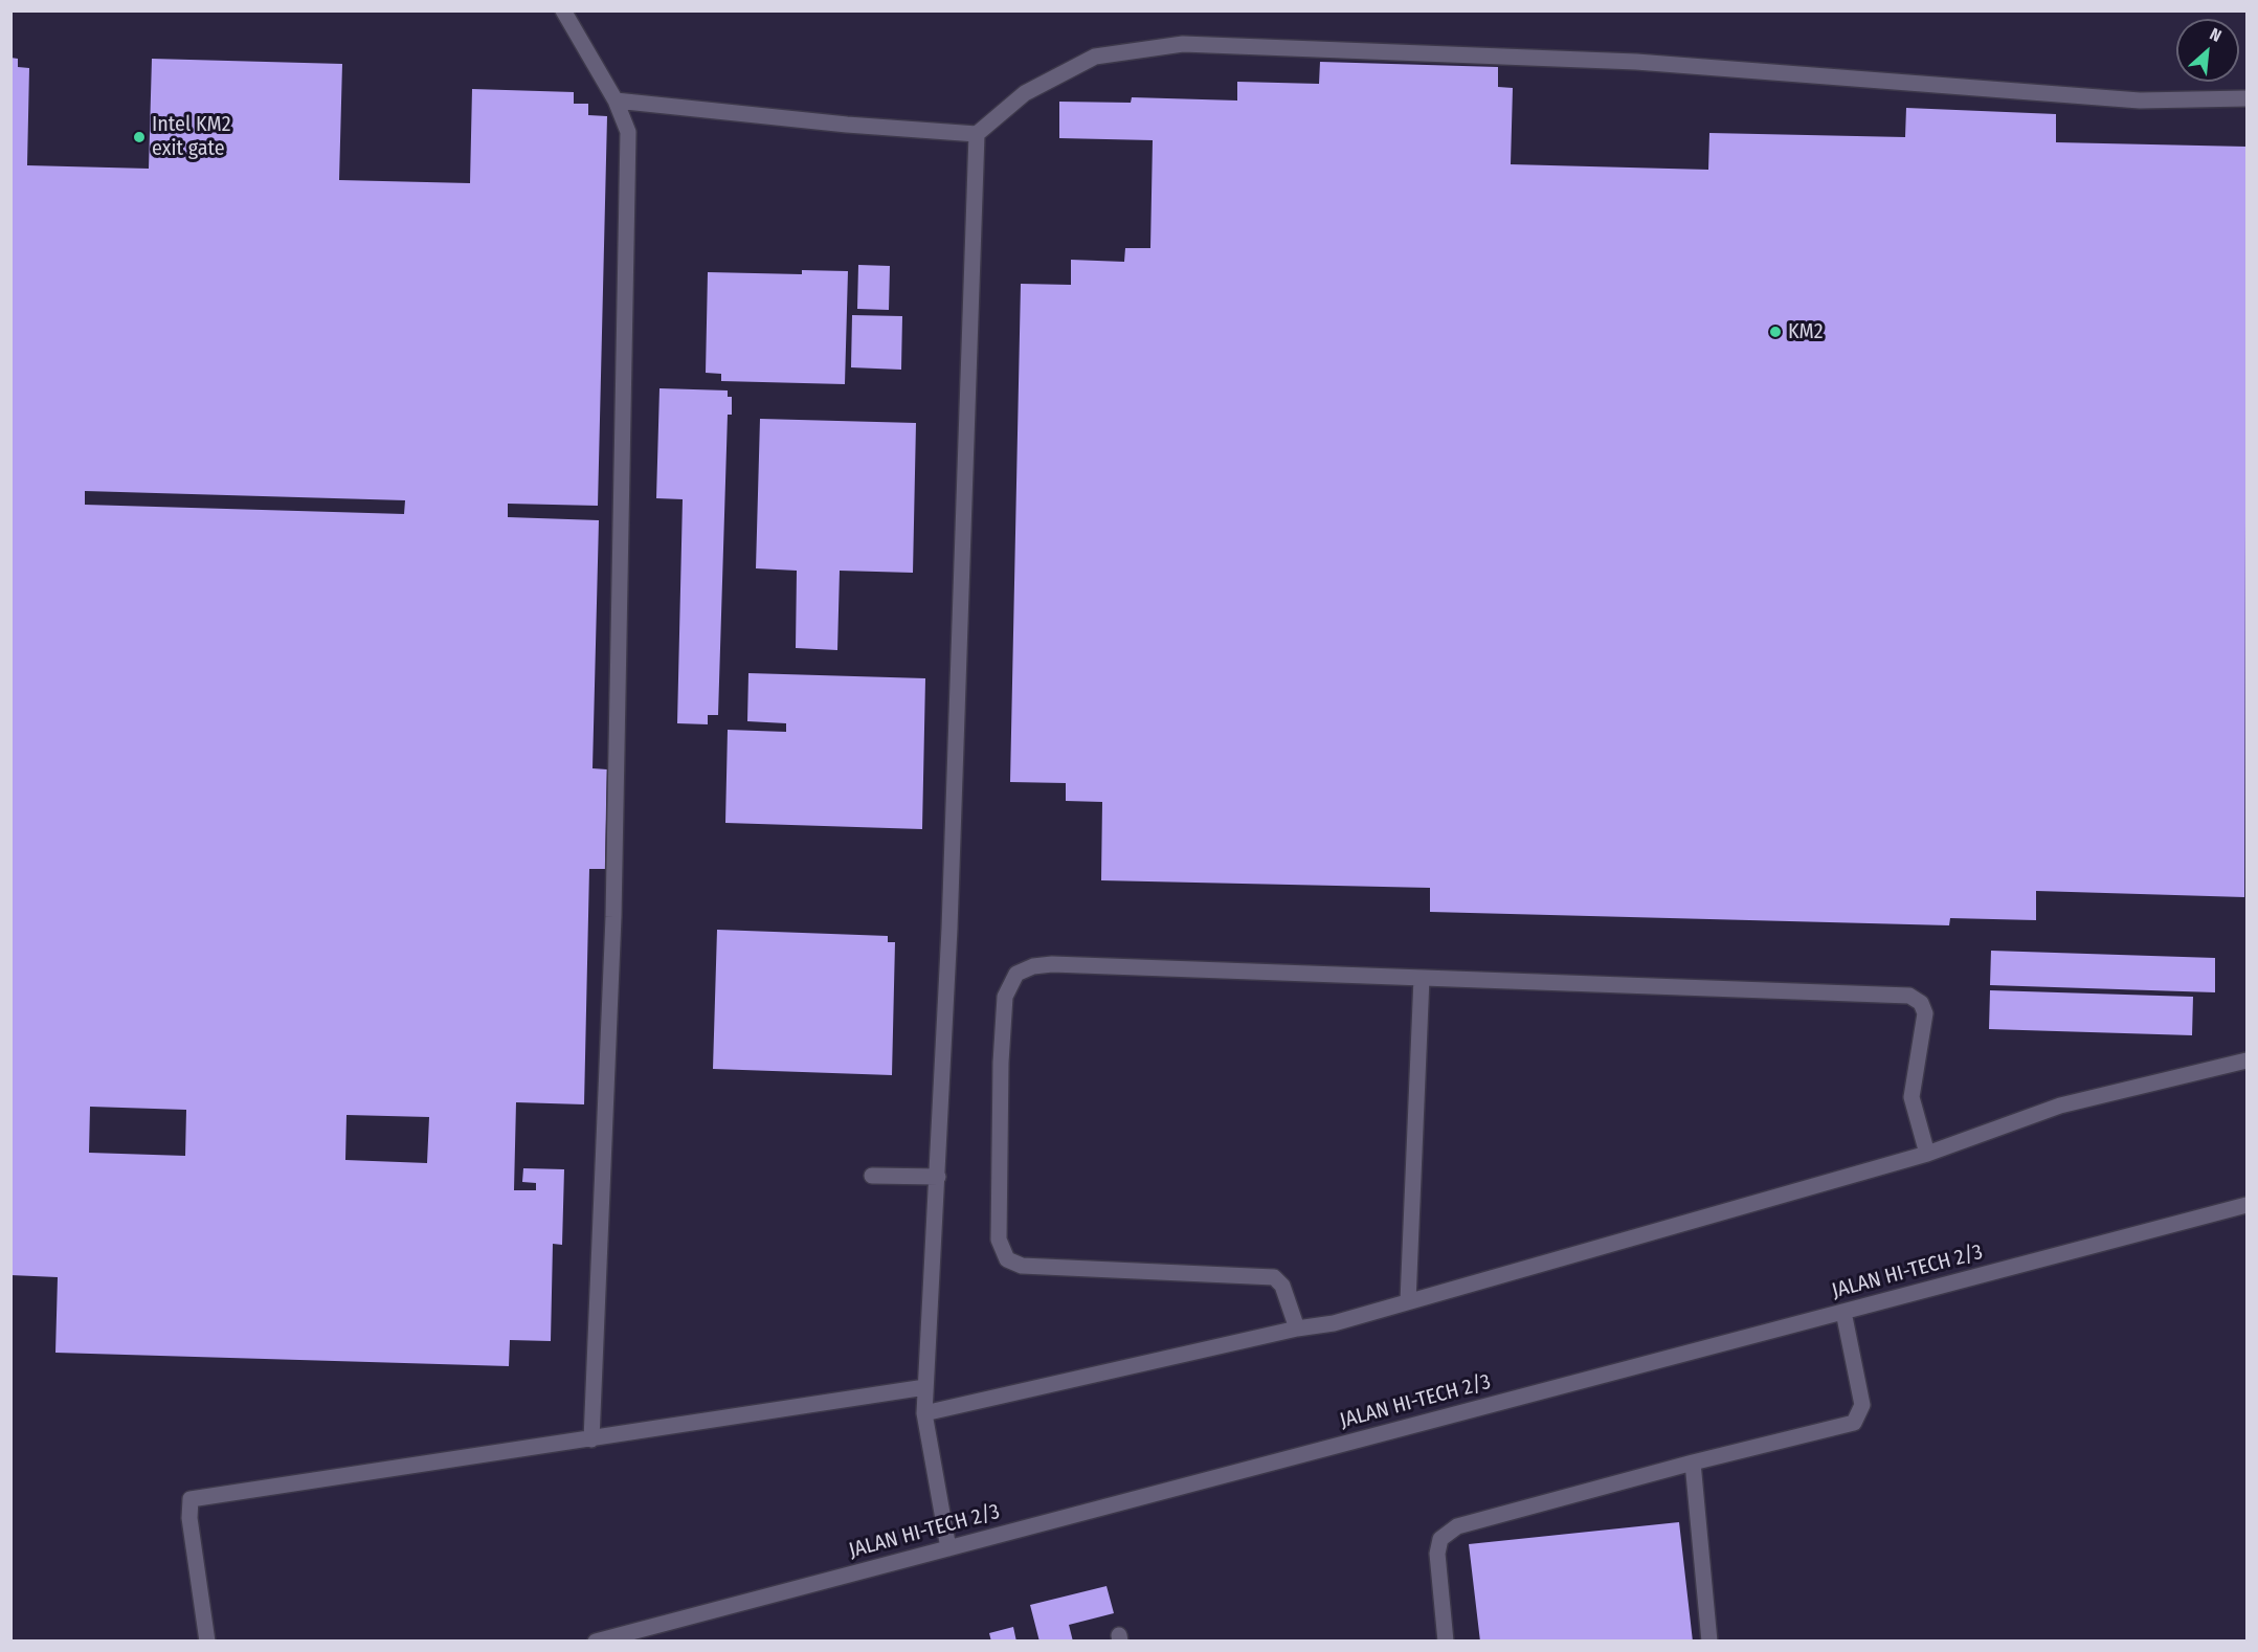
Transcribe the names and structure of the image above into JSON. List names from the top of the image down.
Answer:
{
  "streets": {
    "street": ["JALAN HI-TECH 2/3"]
  },
  "places": ["Intel KM2 exit gate", "KM2"],
  "north": "top right"
}
